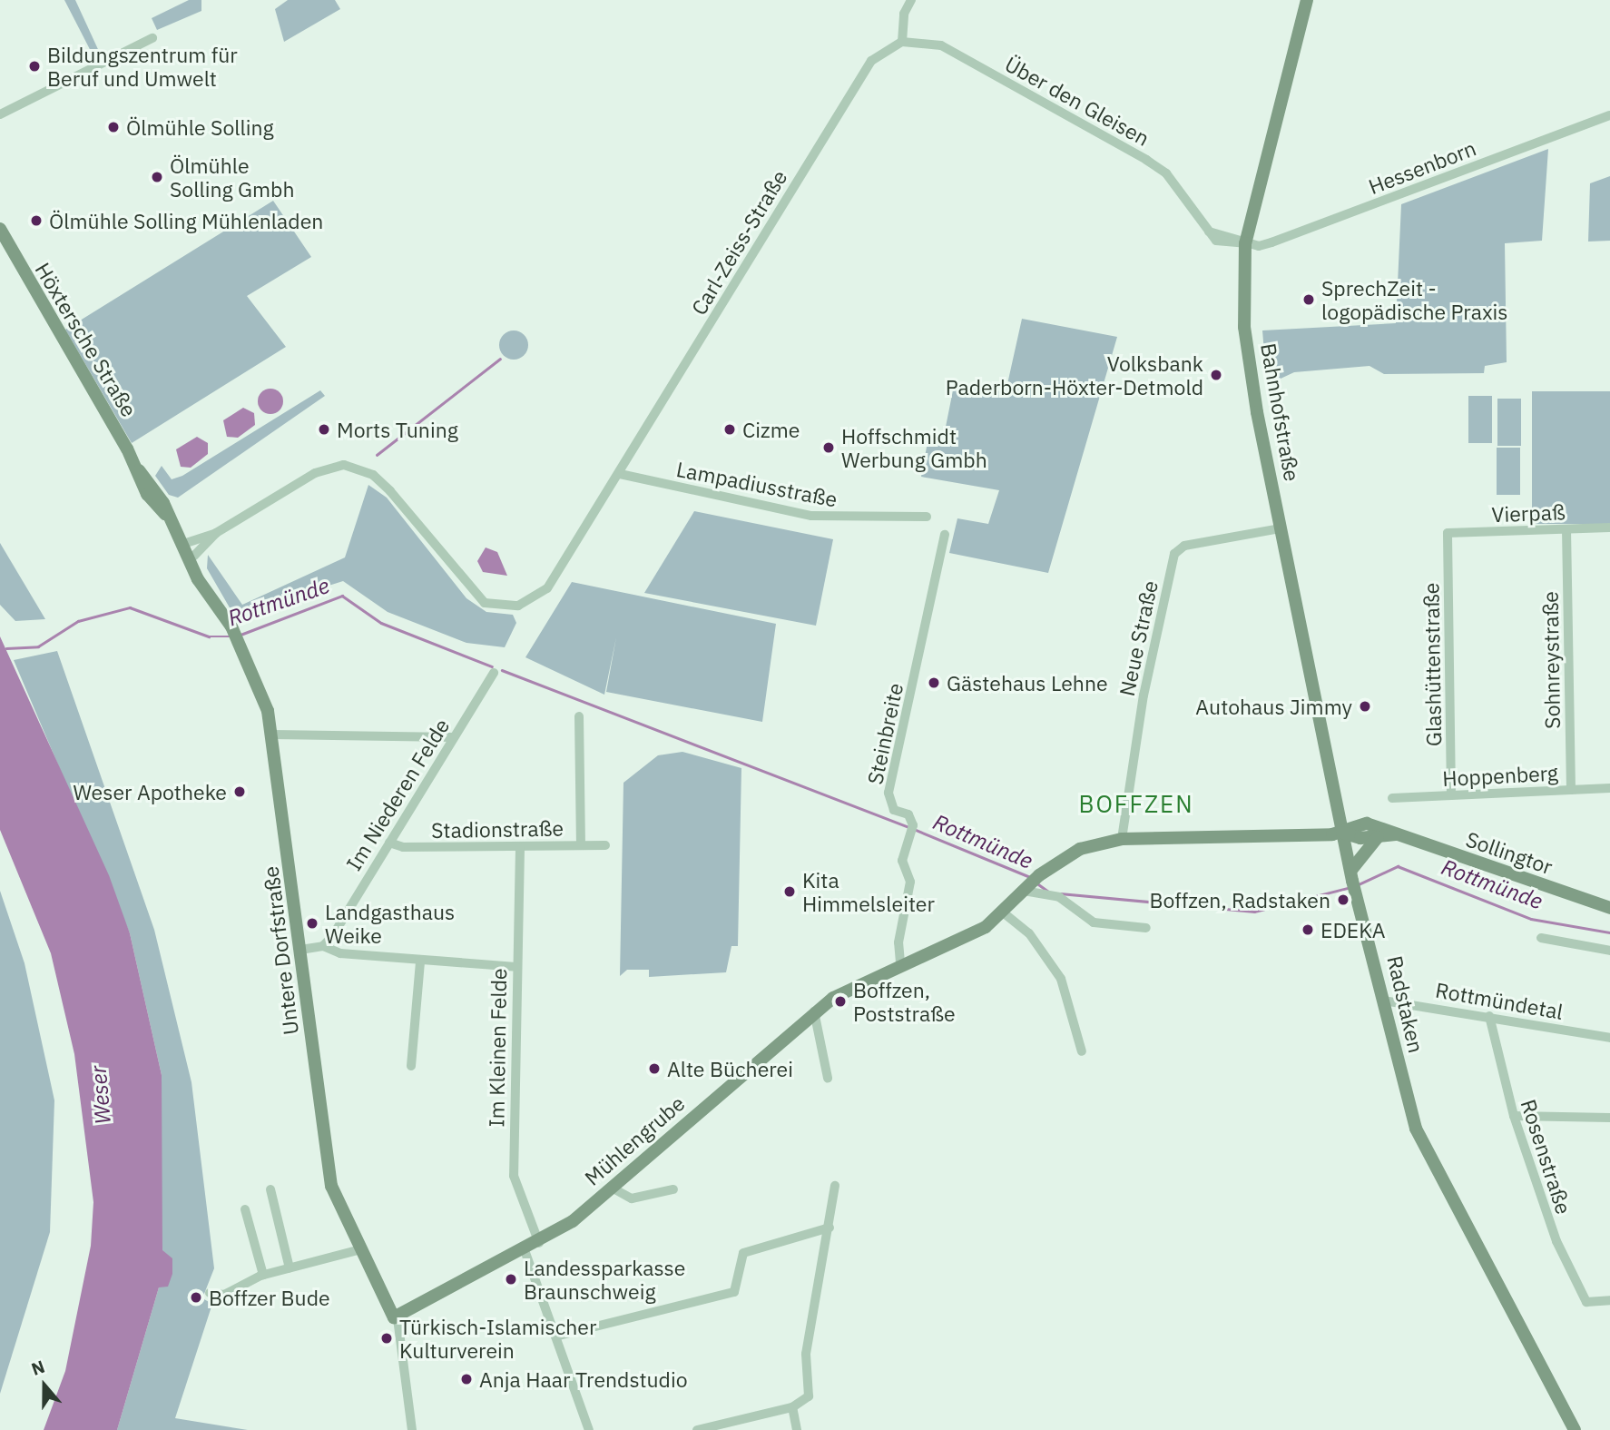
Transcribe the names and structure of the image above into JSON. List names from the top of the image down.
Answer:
{
  "streets": {
    "street": [
      "Über den Gleisen",
      "Hessenborn",
      "Carl-Zeiss-Straße",
      "Höxtersche Straße",
      "Bahnhofstraße",
      "Lampadiusstraße",
      "Vierpaß",
      "Neue Straße",
      "Sohnreystraße",
      "Glashüttenstraße",
      "Steinbreite",
      "Hoppenberg",
      "Im Niederen Felde",
      "Stadionstraße",
      "Sollingtor",
      "Untere Dorfstraße",
      "Rottmündetal",
      "Radstaken",
      "Im Kleinen Felde",
      "Mühlengrube",
      "Rosenstraße"
    ]
  },
  "crossings": [
    ["Über den Gleisen", "Hessenborn"],
    ["Über den Gleisen", "Carl-Zeiss-Straße"],
    ["Über den Gleisen", "Bahnhofstraße"],
    ["Hessenborn", "Bahnhofstraße"],
    ["Carl-Zeiss-Straße", "Lampadiusstraße"],
    ["Höxtersche Straße", "Untere Dorfstraße"],
    ["Bahnhofstraße", "Neue Straße"],
    ["Bahnhofstraße", "Sollingtor"],
    ["Bahnhofstraße", "Radstaken"],
    ["Bahnhofstraße", "Mühlengrube"],
    ["Vierpaß", "Sohnreystraße"],
    ["Vierpaß", "Glashüttenstraße"],
    ["Neue Straße", "Mühlengrube"],
    ["Sohnreystraße", "Hoppenberg"],
    ["Glashüttenstraße", "Hoppenberg"],
    ["Steinbreite", "Mühlengrube"],
    ["Im Niederen Felde", "Stadionstraße"],
    ["Stadionstraße", "Im Kleinen Felde"],
    ["Sollingtor", "Radstaken"],
    ["Sollingtor", "Mühlengrube"],
    ["Untere Dorfstraße", "Mühlengrube"],
    ["Rottmündetal", "Radstaken"],
    ["Rottmündetal", "Rosenstraße"],
    ["Radstaken", "Mühlengrube"],
    ["Im Kleinen Felde", "Mühlengrube"]
  ],
  "districts": ["BOFFZEN"],
  "water": ["Rottmünde", "Weser"],
  "places": [
    "Bildungszentrum für Beruf und Umwelt",
    "Ölmühle Solling",
    "Ölmühle Solling Gmbh",
    "Ölmühle Solling Mühlenladen",
    "SprechZeit - logopädische Praxis",
    "Volksbank Paderborn-Höxter-Detmold",
    "Morts Tuning",
    "Cizme",
    "Hoffschmidt Werbung Gmbh",
    "Gästehaus Lehne",
    "Autohaus Jimmy",
    "Weser Apotheke",
    "Kita Himmelsleiter",
    "Boffzen, Radstaken",
    "Landgasthaus Weike",
    "EDEKA",
    "Boffzen, Poststraße",
    "Alte Bücherei",
    "Landessparkasse Braunschweig",
    "Boffzer Bude",
    "Türkisch-Islamischer Kulturverein",
    "Anja Haar Trendstudio"
  ],
  "north": "top"
}
